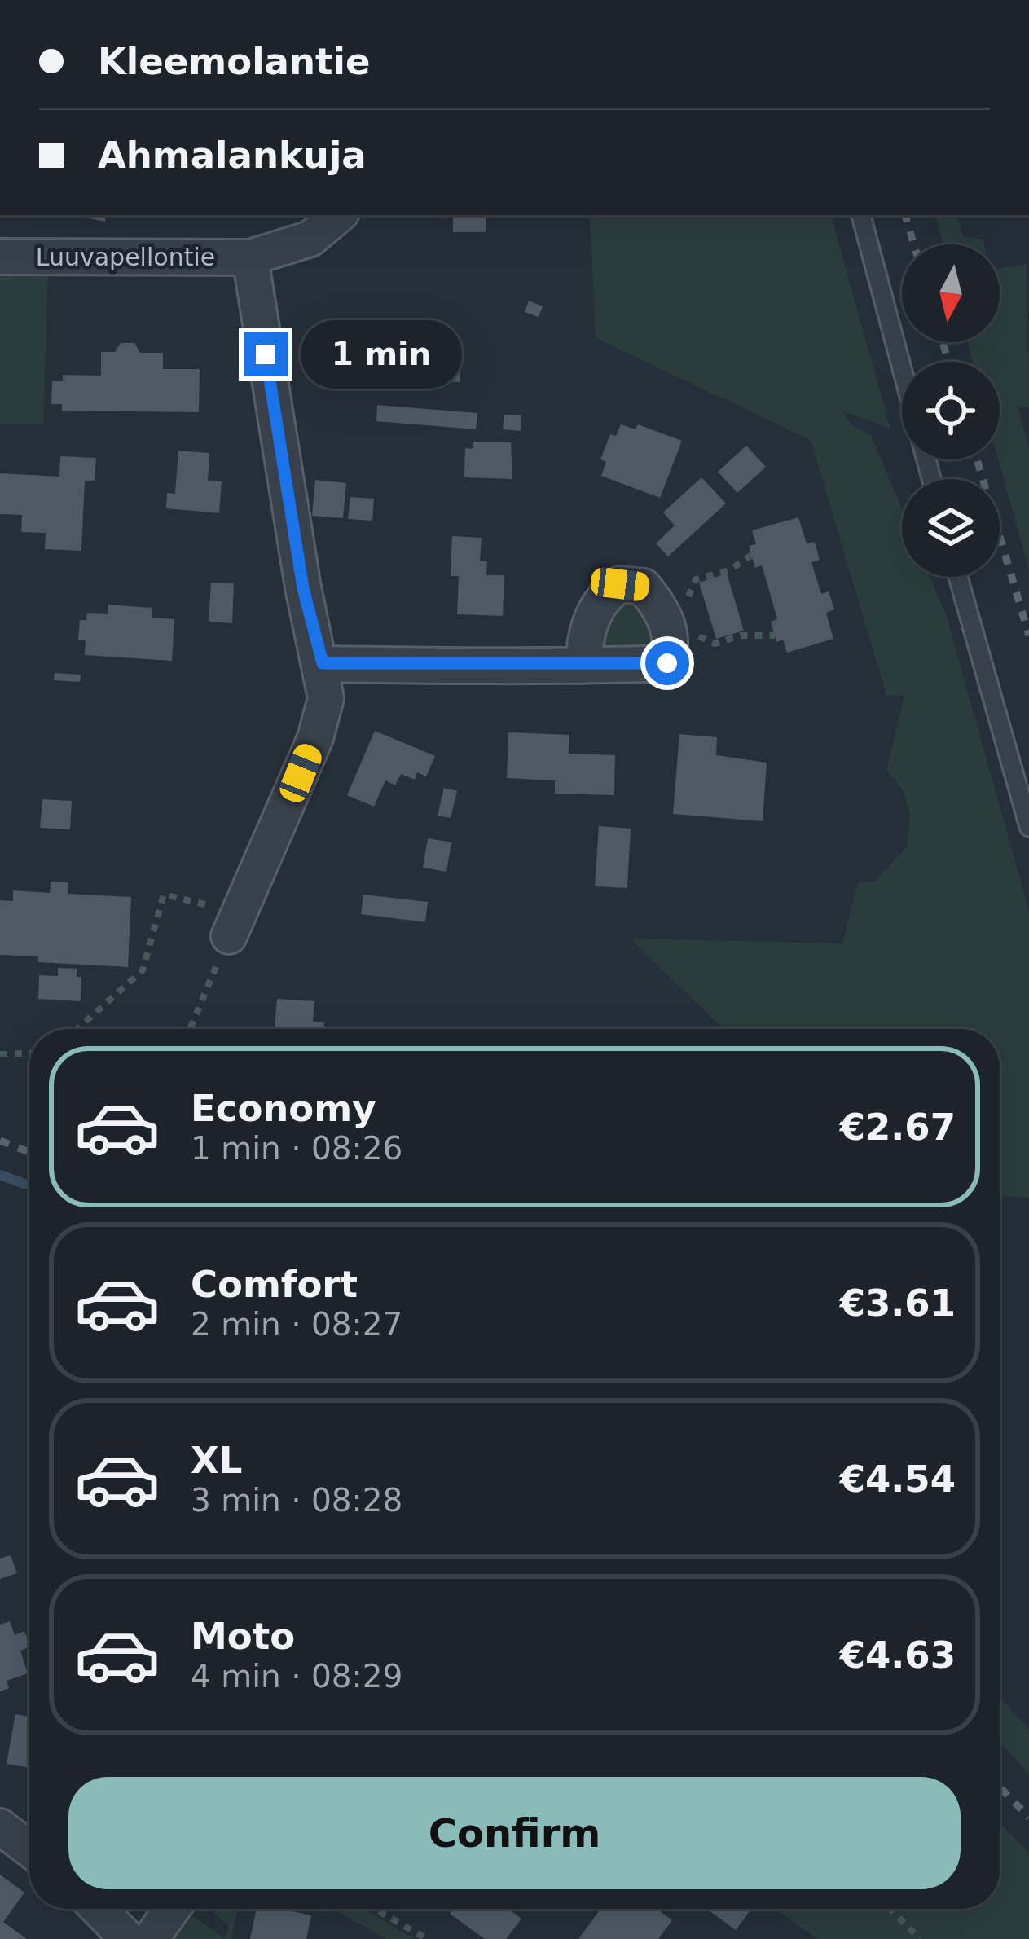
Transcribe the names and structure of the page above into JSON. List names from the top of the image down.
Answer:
{
  "streets": {
    "street": ["Luuvapellontie"]
  },
  "north": "bottom",
  "page": {
    "banner": ["Kleemolantie", "Ahmalankuja"],
    "bubble": "1 min",
    "list": [
      {
        "name": "Economy",
        "note": "1 min · 08:26",
        "value": "€2.67"
      },
      {
        "name": "Comfort",
        "note": "2 min · 08:27",
        "value": "€3.61"
      },
      {
        "name": "XL",
        "note": "3 min · 08:28",
        "value": "€4.54"
      },
      {
        "name": "Moto",
        "note": "4 min · 08:29",
        "value": "€4.63"
      }
    ],
    "buttons": "Confirm"
  }
}
